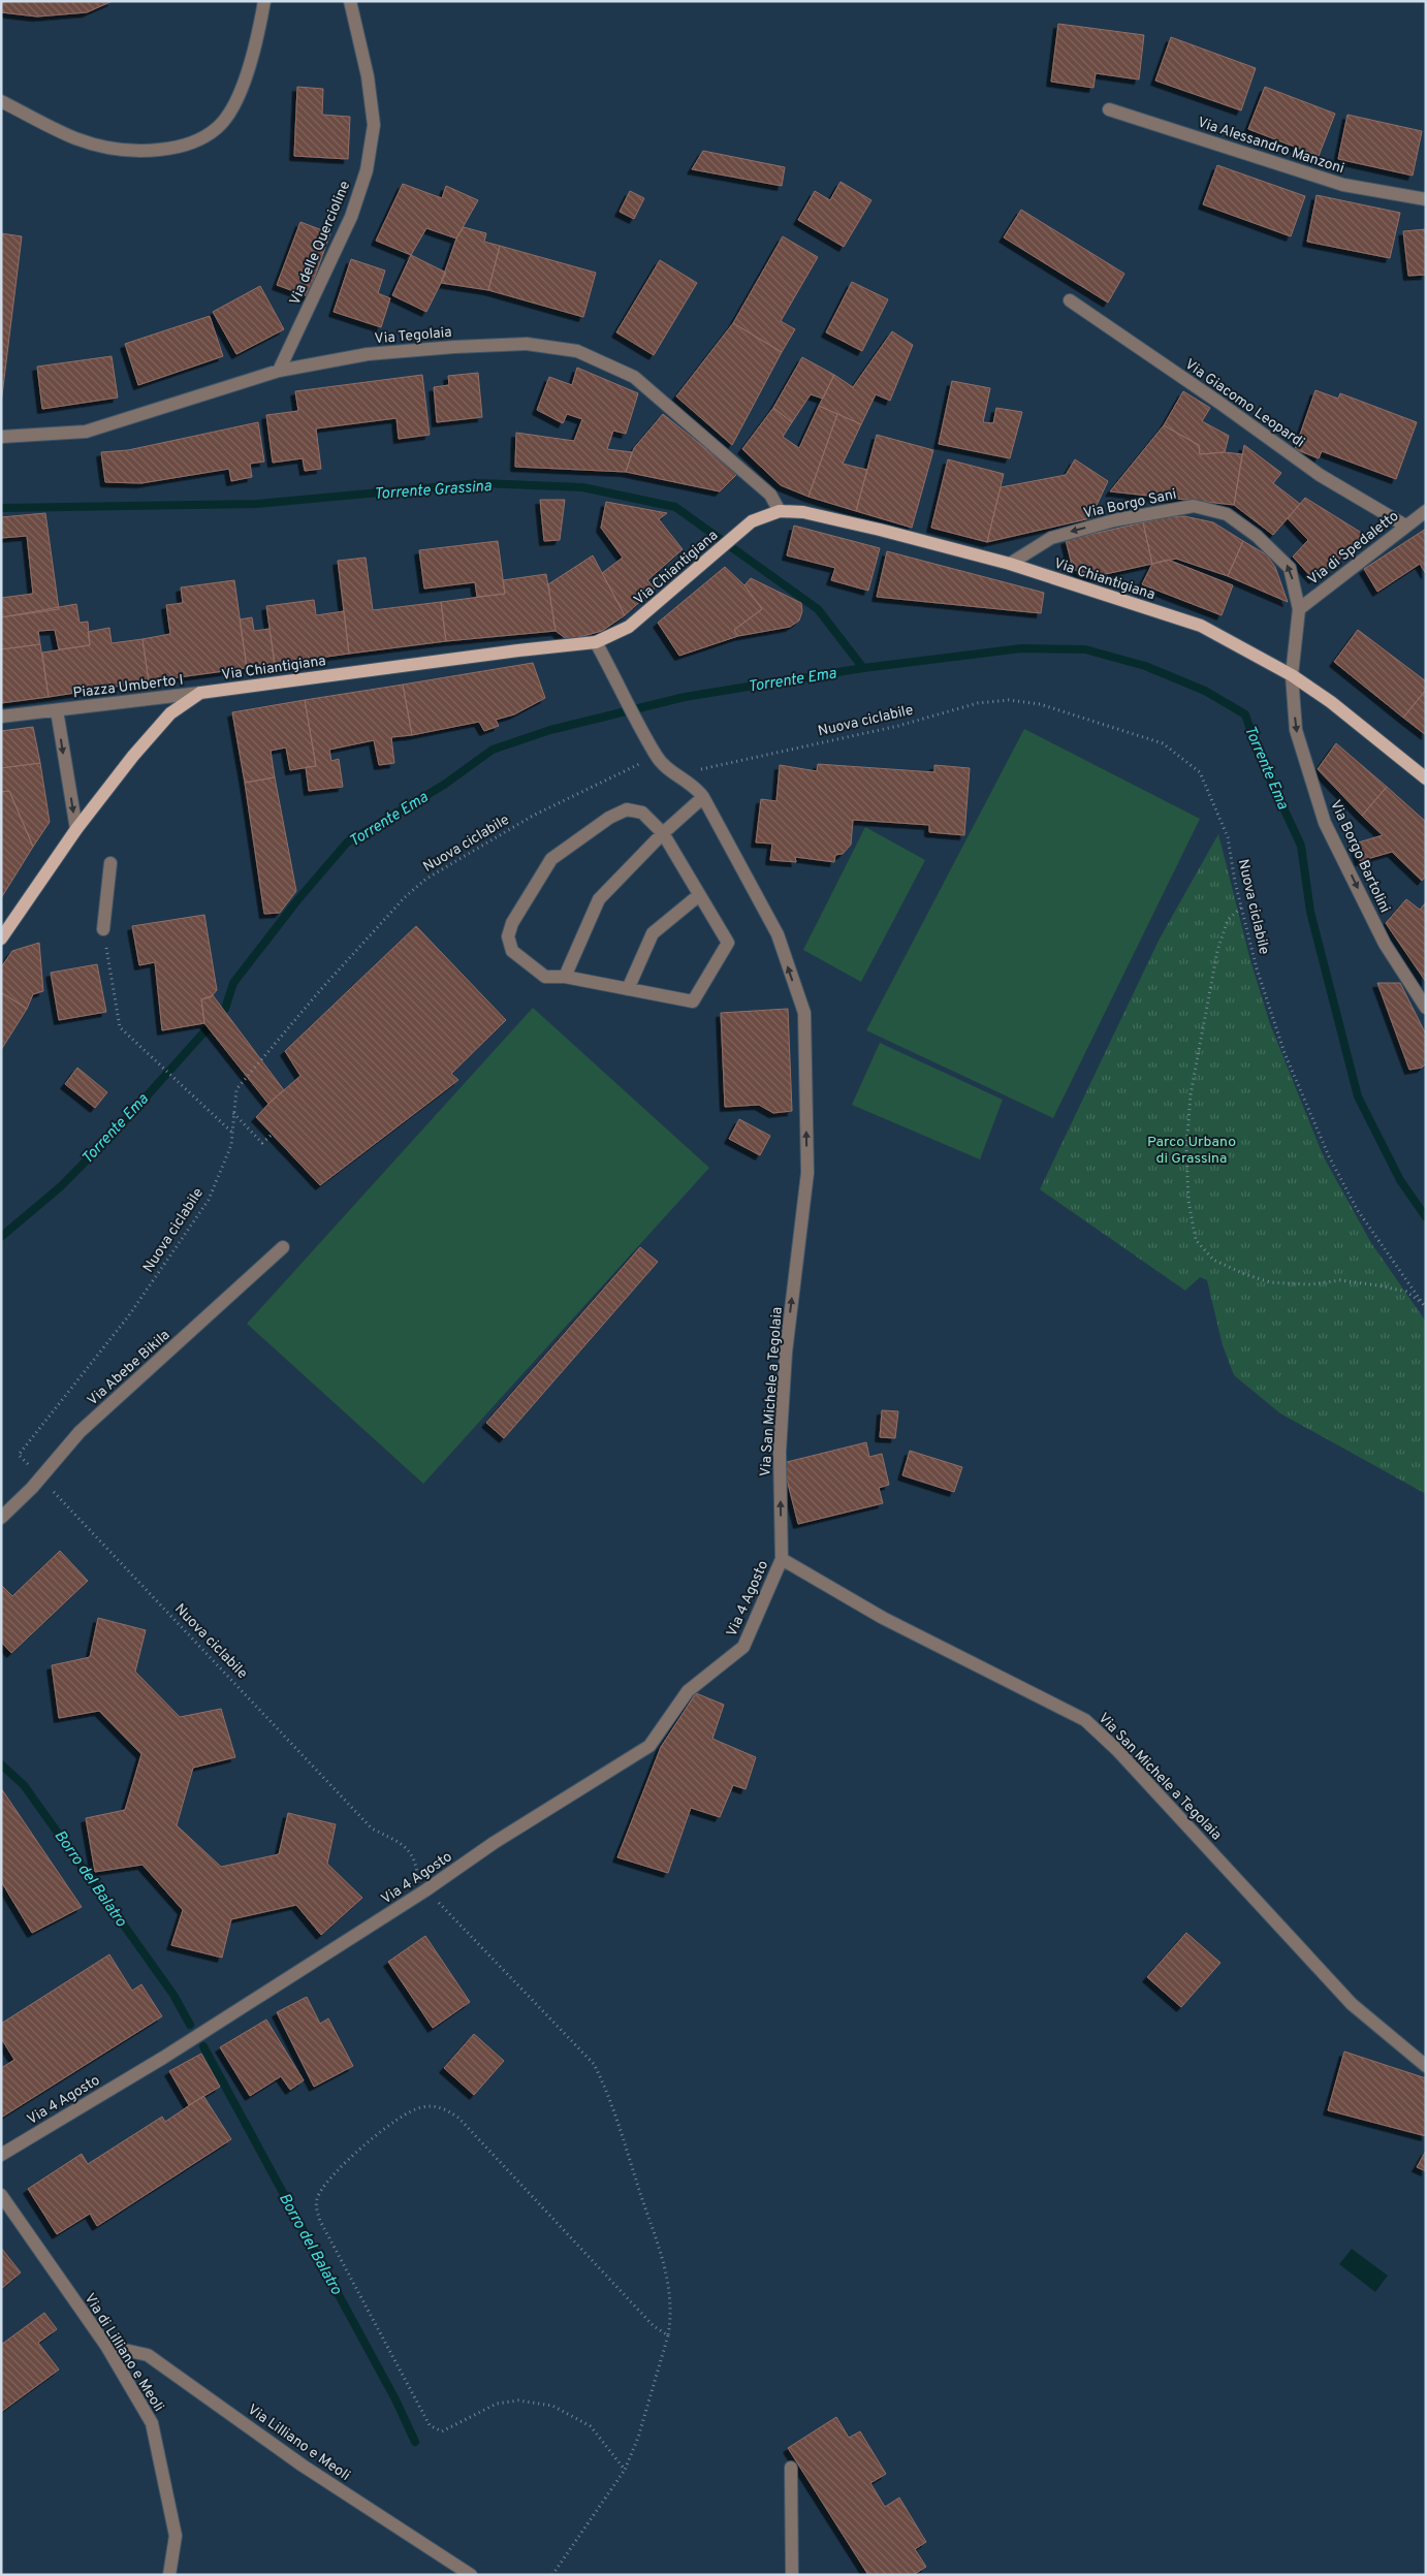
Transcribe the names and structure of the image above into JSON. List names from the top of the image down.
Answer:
{
  "streets": {
    "main road": ["Via Chiantigiana"],
    "street": [
      "Via Alessandro Manzoni",
      "Via delle Quercioline",
      "Via Tegolaia",
      "Via Giacomo Leopardi",
      "Via Borgo Sani",
      "Via di Spedaletto",
      "Piazza Umberto I",
      "Via Borgo Bartolini",
      "Via Abebe Bikila",
      "Via San Michele a Tegolaia",
      "Via 4 Agosto",
      "Via di Lilliano e Meoli",
      "Via Lilliano e Meoli"
    ],
    "path": ["Nuova ciclabile"]
  },
  "crossings": [
    ["Via delle Quercioline", "Via Tegolaia"],
    ["Via Tegolaia", "Via Chiantigiana"],
    ["Via Giacomo Leopardi", "Via di Spedaletto"],
    ["Via Borgo Sani", "Via di Spedaletto"],
    ["Via Borgo Sani", "Via Chiantigiana"],
    ["Via Borgo Sani", "Via Borgo Bartolini"],
    ["Via Chiantigiana", "Piazza Umberto I"],
    ["Via Chiantigiana", "Via Borgo Bartolini"],
    ["Via Chiantigiana", "Via San Michele a Tegolaia"],
    ["Nuova ciclabile", "Via Abebe Bikila"],
    ["Nuova ciclabile", "Via San Michele a Tegolaia"],
    ["Nuova ciclabile", "Via 4 Agosto"],
    ["Via San Michele a Tegolaia", "Via 4 Agosto"],
    ["Via di Lilliano e Meoli", "Via Lilliano e Meoli"]
  ],
  "one_way": [
    "Via Borgo Sani",
    "Piazza Umberto I",
    "Via Borgo Bartolini",
    "Via San Michele a Tegolaia"
  ],
  "water": ["Torrente Grassina", "Torrente Ema", "Borro del Balatro"],
  "parks": ["Parco Urbano di Grassina"]
}
